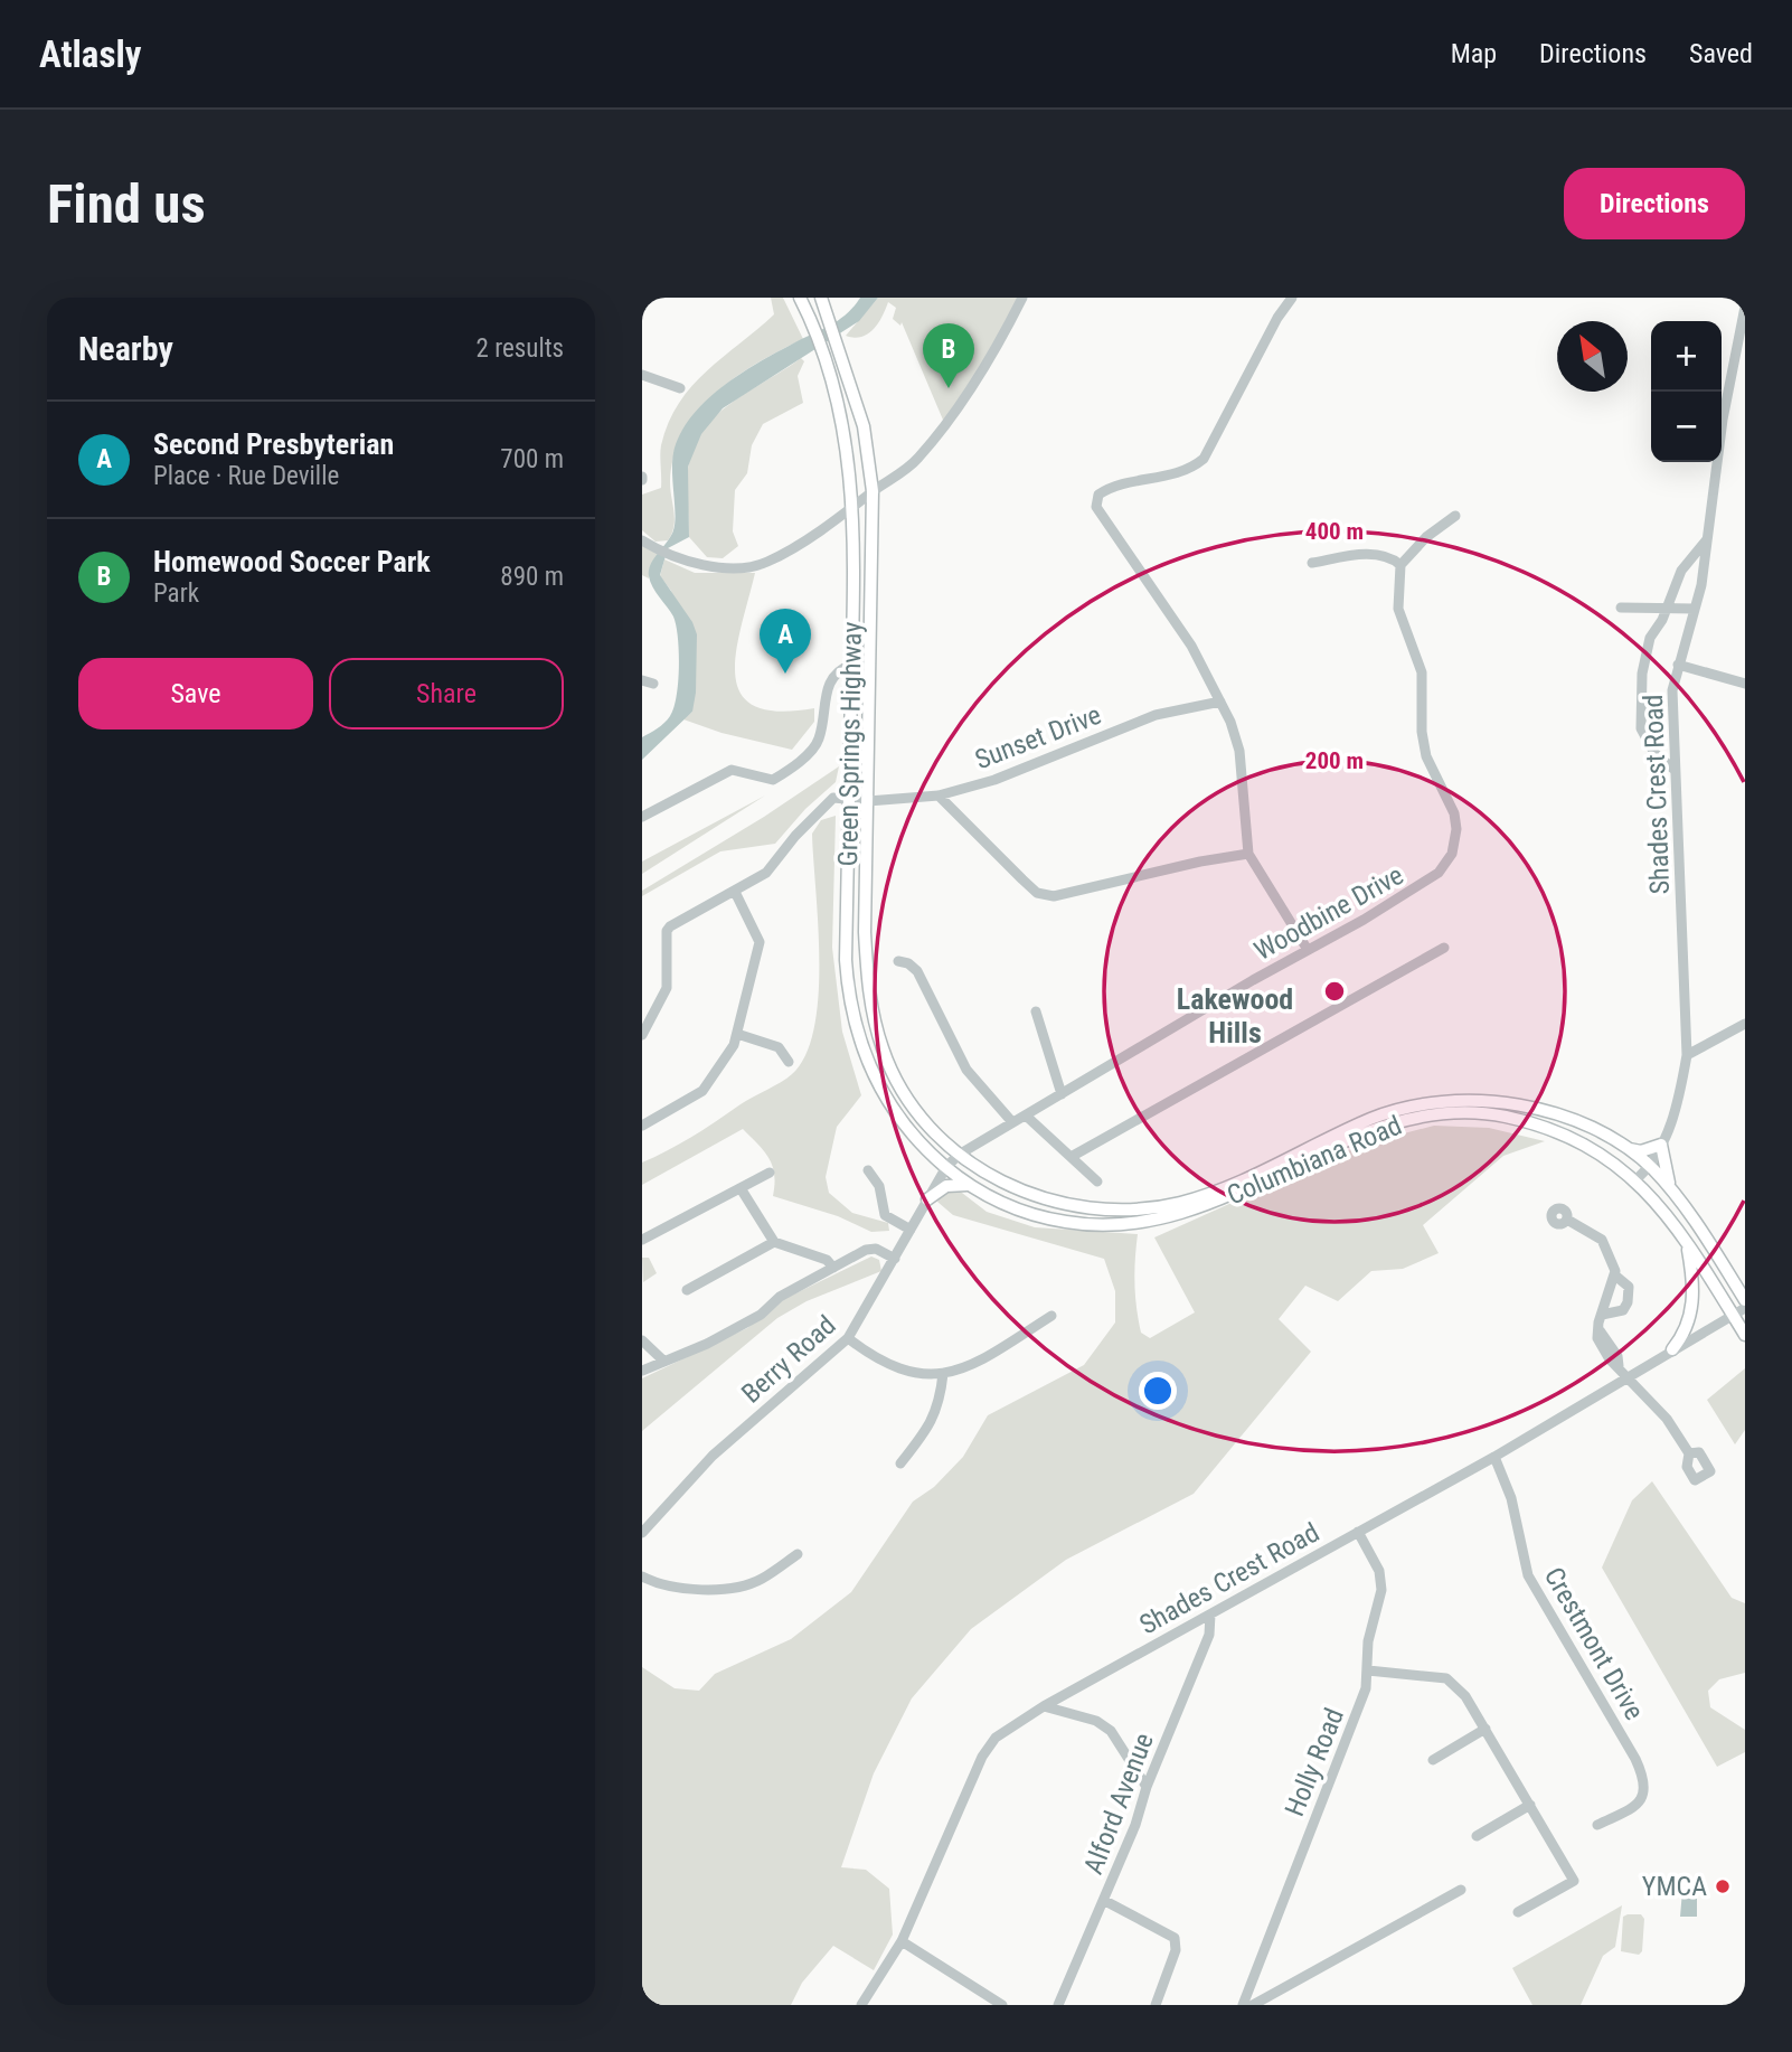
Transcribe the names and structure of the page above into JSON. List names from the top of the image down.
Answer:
{
  "streets": {
    "main road": ["Green Springs Highway", "Columbiana Road"],
    "street": [
      "Sunset Drive",
      "Shades Crest Road",
      "Woodbine Drive",
      "Berry Road",
      "Crestmont Drive",
      "Holly Road",
      "Alford Avenue"
    ]
  },
  "crossings": [
    ["Sunset Drive", "Green Springs Highway"],
    ["Green Springs Highway", "Woodbine Drive"],
    ["Green Springs Highway", "Columbiana Road"],
    ["Green Springs Highway", "Berry Road"],
    ["Shades Crest Road", "Columbiana Road"],
    ["Shades Crest Road", "Crestmont Drive"],
    ["Shades Crest Road", "Holly Road"],
    ["Shades Crest Road", "Alford Avenue"],
    ["Woodbine Drive", "Columbiana Road"],
    ["Woodbine Drive", "Berry Road"],
    ["Columbiana Road", "Berry Road"]
  ],
  "districts": ["Lakewood Hills"],
  "places": ["YMCA"],
  "north": "top left",
  "page": {
    "header": "Atlasly",
    "nav": ["Map", "Directions", "Saved"],
    "buttons": [
      "Directions",
      ["Save", "Share"]
    ],
    "title": "Find us",
    "heading": ["Nearby", "2 results"],
    "map_buttons": ["+", "−"],
    "pins": ["B", "A"],
    "list": [
      {
        "mark": "A",
        "name": "Second Presbyterian",
        "note": "Place · Rue Deville",
        "value": "700 m"
      },
      {
        "mark": "B",
        "name": "Homewood Soccer Park",
        "note": "Park",
        "value": "890 m"
      }
    ]
  },
  "rings": ["400 m", "200 m"]
}
